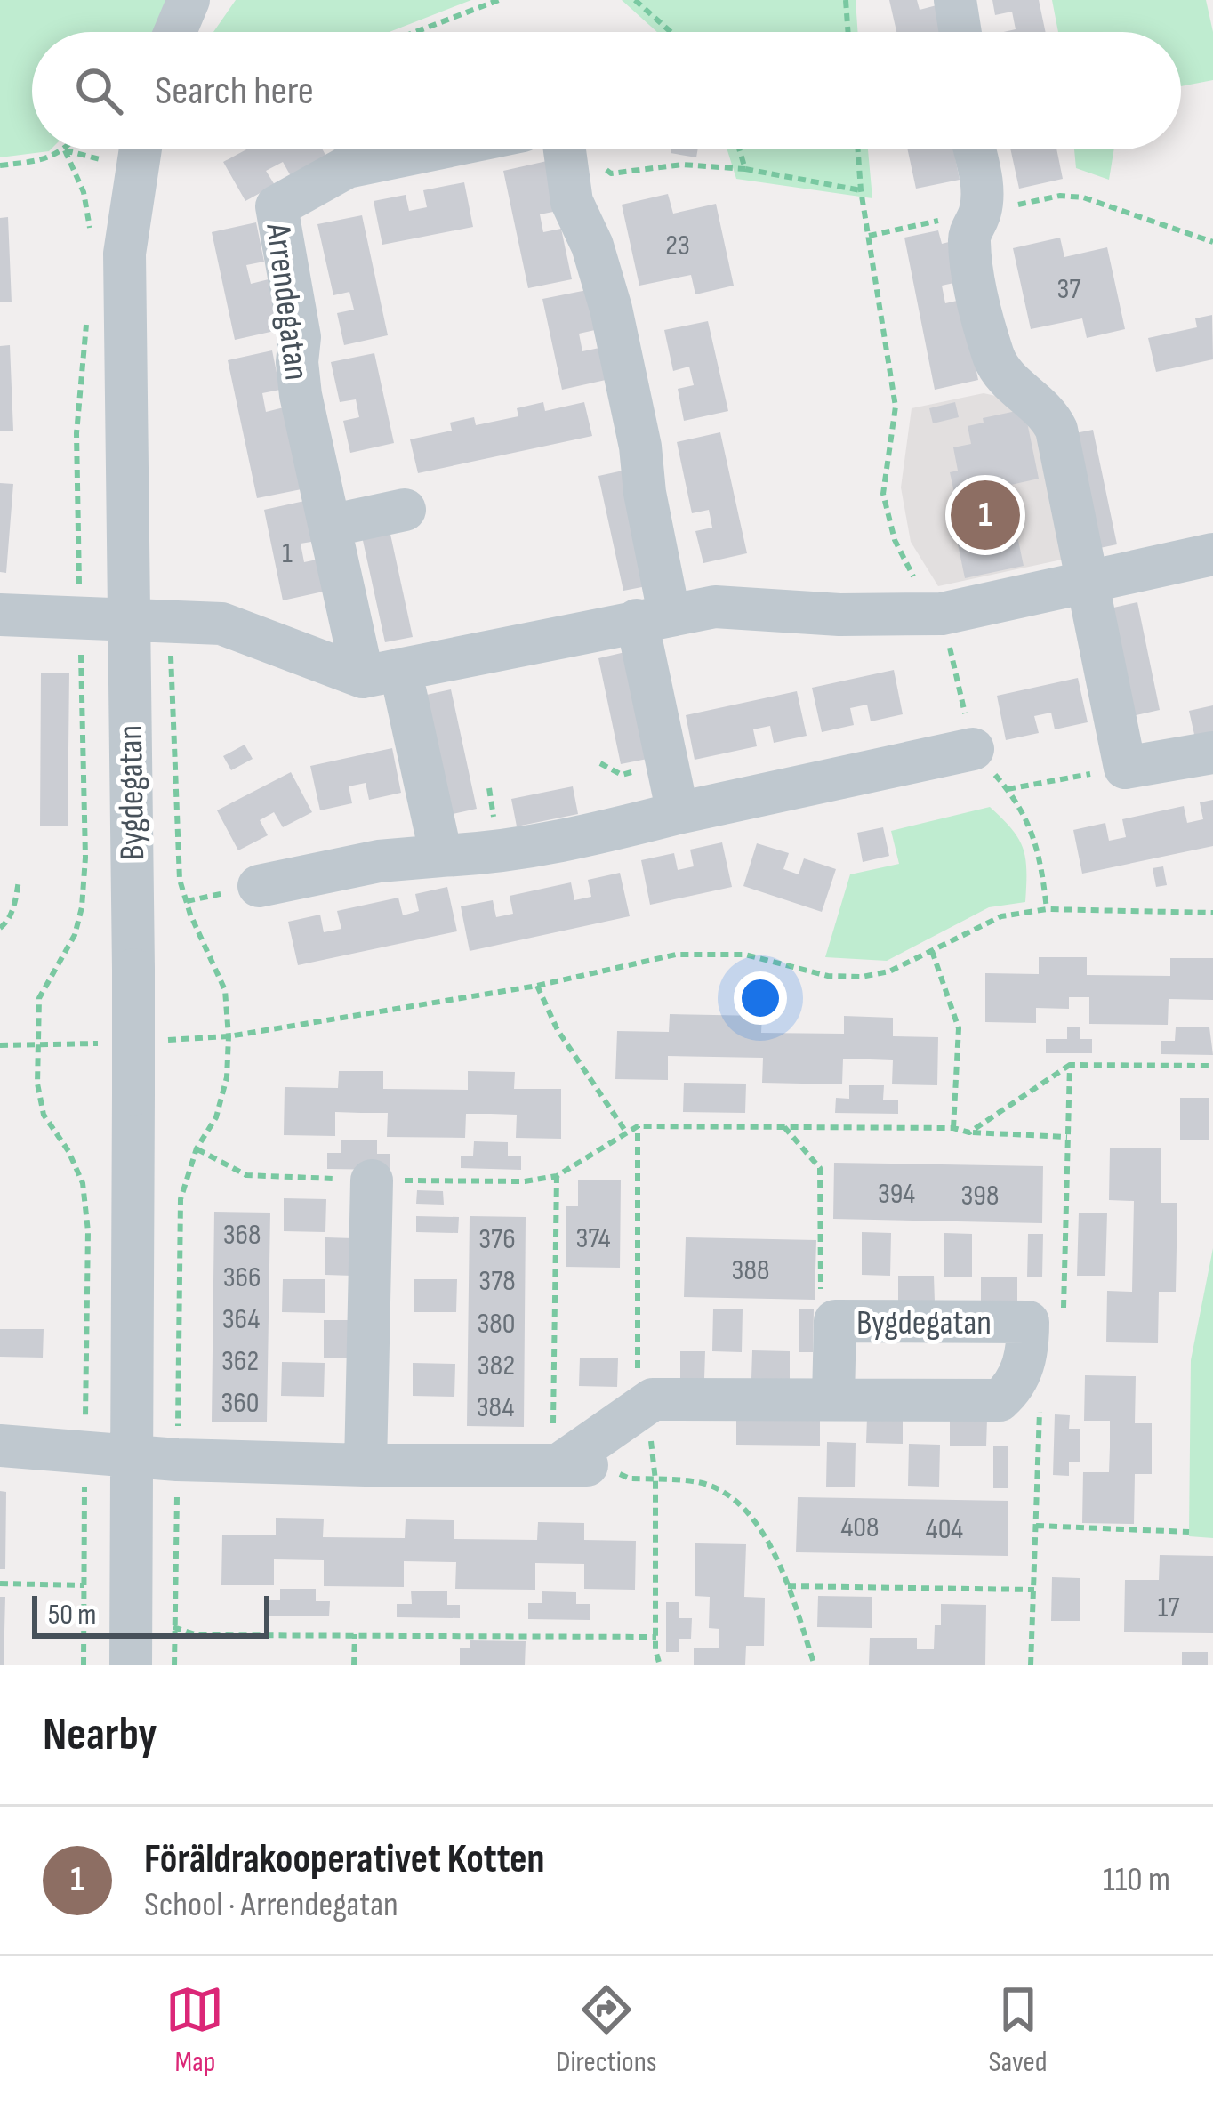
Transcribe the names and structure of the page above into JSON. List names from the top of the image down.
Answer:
{
  "streets": {
    "street": ["Arrendegatan", "Bygdegatan"]
  },
  "house_numbers": [
    "23",
    "37",
    "1",
    "394",
    "398",
    "368",
    "374",
    "376",
    "388",
    "366",
    "378",
    "364",
    "380",
    "362",
    "382",
    "360",
    "384",
    "408",
    "404",
    "17"
  ],
  "scale_bar": "50 m",
  "page": {
    "search": "Search here",
    "pins": "1",
    "scale": "50 m",
    "heading": "Nearby",
    "list": [
      {
        "mark": "1",
        "name": "Föräldrakooperativet Kotten",
        "note": "School · Arrendegatan",
        "value": "110 m"
      }
    ],
    "nav": ["Map", "Directions", "Saved"]
  }
}
